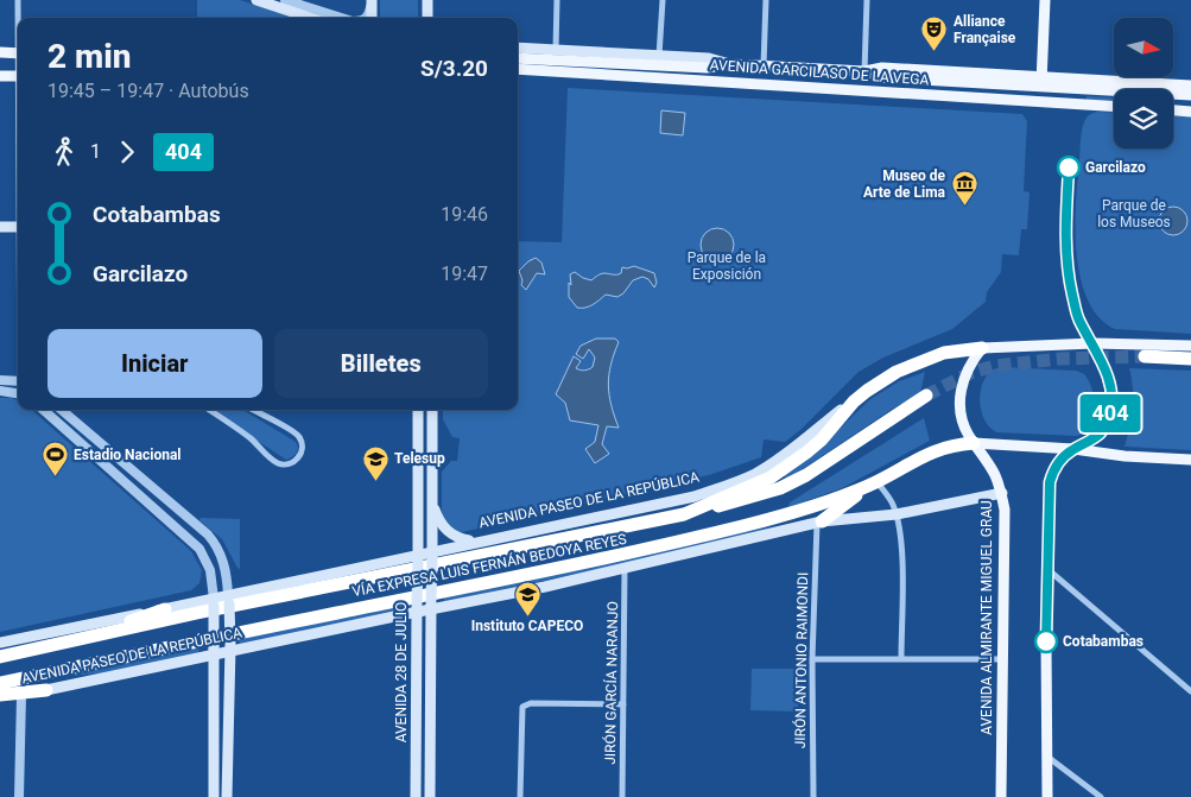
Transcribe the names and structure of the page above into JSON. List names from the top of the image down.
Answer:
{
  "streets": {
    "highway": ["AVENIDA PASEO DE LA REPÚBLICA", "VÍA EXPRESA LUIS FERNÁN BEDOYA REYES"],
    "main road": ["AVENIDA GARCILASO DE LA VEGA", "AVENIDA ALMIRANTE MIGUEL GRAU", "AVENIDA 28 DE JULIO"],
    "street": ["JIRÓN ANTONIO RAIMONDI", "JIRÓN GARCÍA NARANJO"]
  },
  "crossings": [
    ["AVENIDA PASEO DE LA REPÚBLICA", "VÍA EXPRESA LUIS FERNÁN BEDOYA REYES"],
    ["AVENIDA PASEO DE LA REPÚBLICA", "AVENIDA ALMIRANTE MIGUEL GRAU"],
    ["AVENIDA PASEO DE LA REPÚBLICA", "JIRÓN ANTONIO RAIMONDI"],
    ["AVENIDA PASEO DE LA REPÚBLICA", "AVENIDA 28 DE JULIO"],
    ["AVENIDA PASEO DE LA REPÚBLICA", "JIRÓN GARCÍA NARANJO"],
    ["VÍA EXPRESA LUIS FERNÁN BEDOYA REYES", "AVENIDA ALMIRANTE MIGUEL GRAU"]
  ],
  "parks": ["Parque de los Museos", "Parque de la Exposición"],
  "places": {
    "theatre": ["Alliance Française"],
    "other": ["Garcilazo", "Cotabambas"],
    "museum": ["Museo de Arte de Lima"],
    "sports": ["Estadio Nacional"],
    "school or university": ["Telesup", "Instituto CAPECO"]
  },
  "lines": ["bus line 404"],
  "north": "right",
  "page": {
    "on_map": "404",
    "heading": ["2 min", "19:45 – 19:47 · Autobús", "S/3.20"],
    "legs": ["1", "404"],
    "list": [
      {
        "name": "Cotabambas",
        "value": "19:46"
      },
      {
        "name": "Garcilazo",
        "value": "19:47"
      }
    ],
    "buttons": ["Iniciar", "Billetes"]
  }
}
